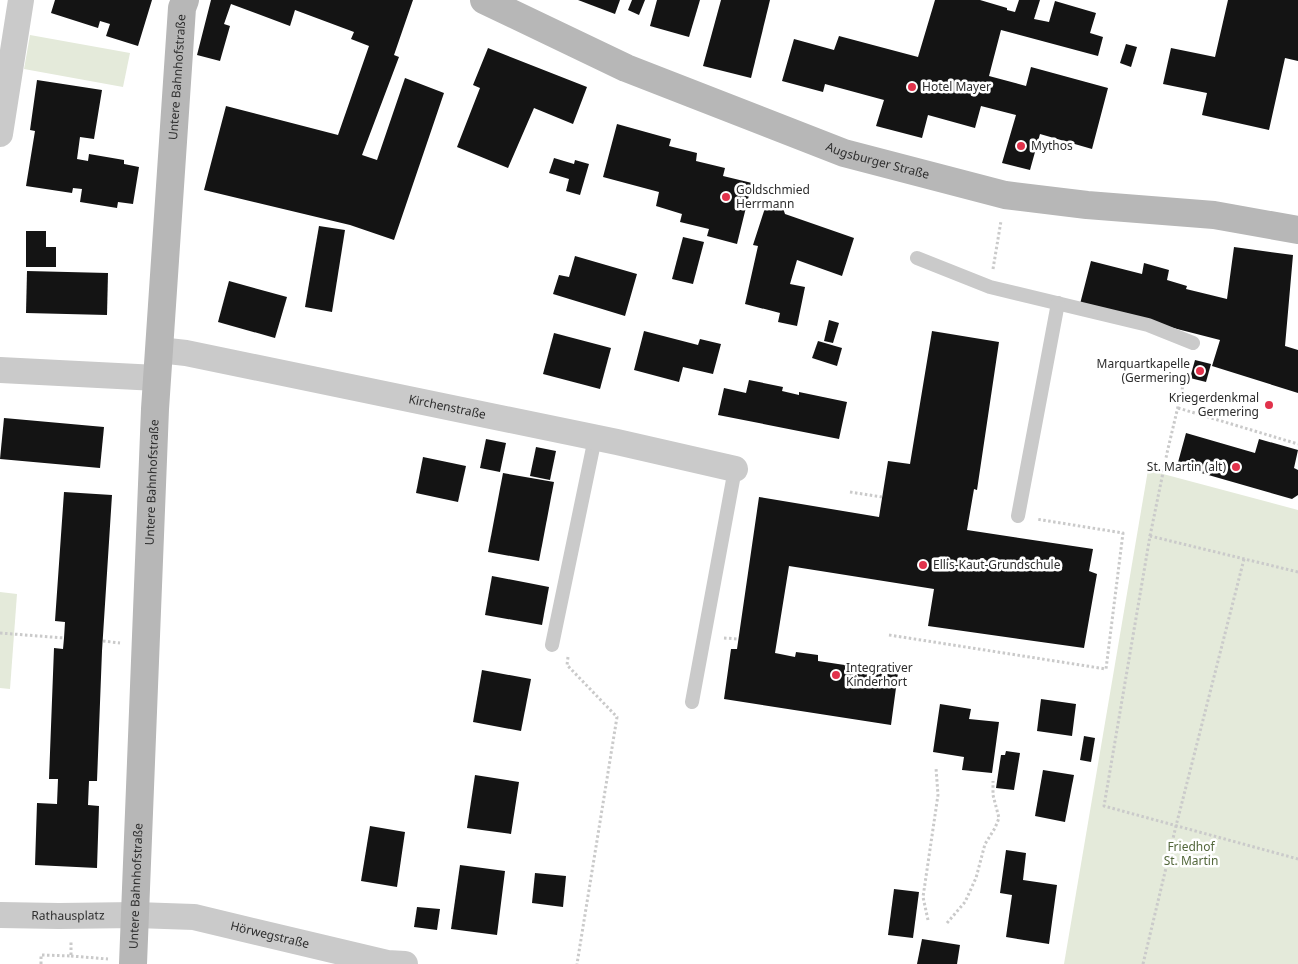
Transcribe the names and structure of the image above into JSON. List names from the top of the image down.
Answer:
{
  "streets": {
    "street": [
      "Untere Bahnhofstraße",
      "Augsburger Straße",
      "Kirchenstraße",
      "Rathausplatz",
      "Hörwegstraße"
    ]
  },
  "crossings": [
    ["Untere Bahnhofstraße", "Kirchenstraße"],
    ["Untere Bahnhofstraße", "Rathausplatz"],
    ["Untere Bahnhofstraße", "Hörwegstraße"],
    ["Rathausplatz", "Hörwegstraße"]
  ],
  "parks": ["Friedhof St. Martin"],
  "places": [
    "Hotel Mayer",
    "Mythos",
    "Goldschmied Herrmann",
    "Marquartkapelle (Germering)",
    "Kriegerdenkmal Germering",
    "St. Martin (alt)",
    "Ellis-Kaut-Grundschule",
    "Integrativer Kinderhort"
  ]
}
